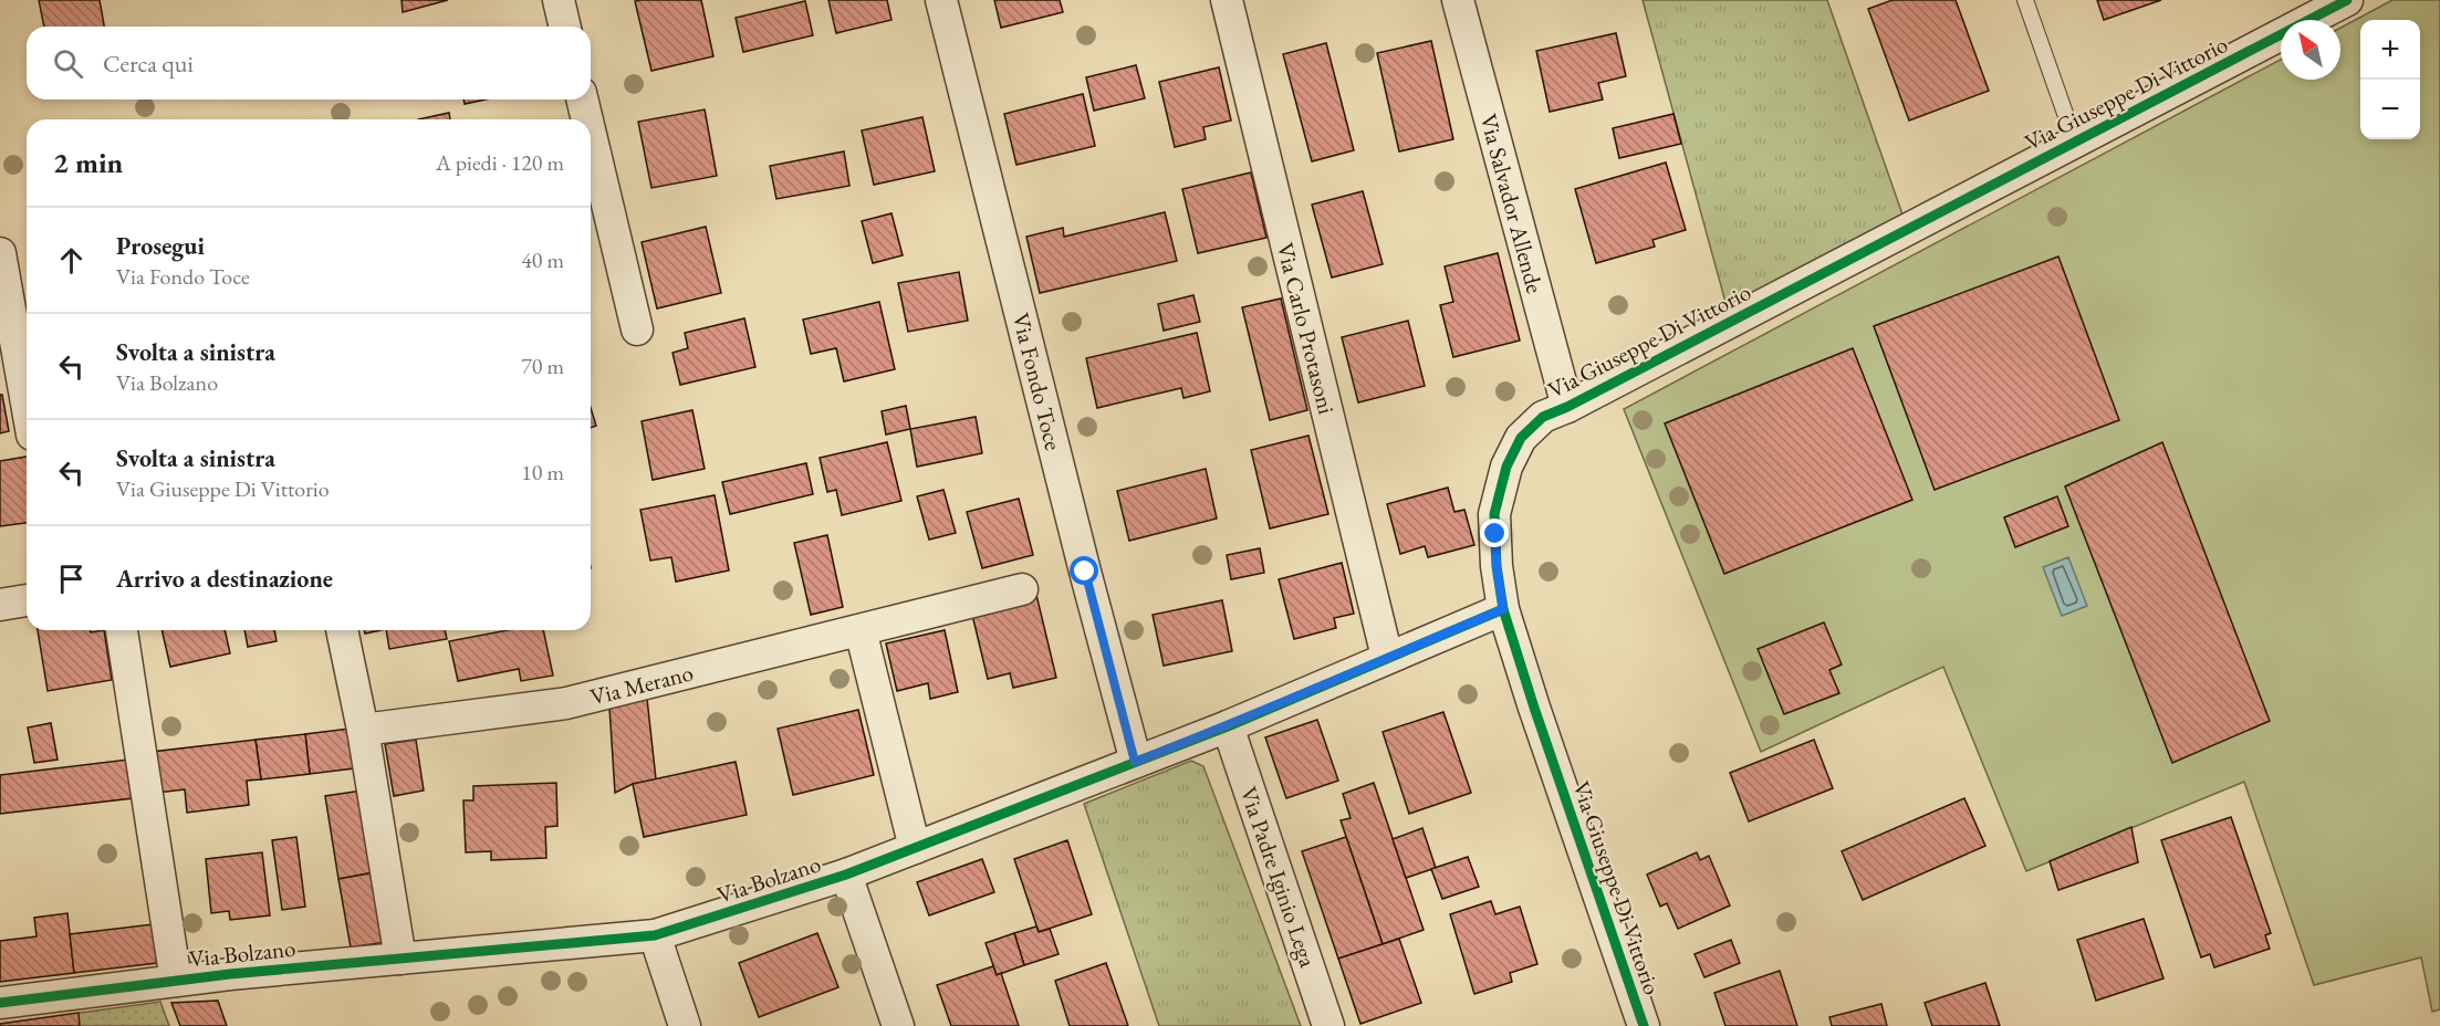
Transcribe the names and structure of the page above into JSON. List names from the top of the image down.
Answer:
{
  "streets": {
    "street": [
      "Via Giuseppe Di Vittorio",
      "Via Salvador Allende",
      "Via Carlo Protasoni",
      "Via Fondo Toce",
      "Via Merano",
      "Via Padre Iginio Lega",
      "Via Bolzano"
    ]
  },
  "crossings": [
    ["Via Giuseppe Di Vittorio", "Via Salvador Allende"],
    ["Via Giuseppe Di Vittorio", "Via Bolzano"],
    ["Via Carlo Protasoni", "Via Bolzano"],
    ["Via Fondo Toce", "Via Bolzano"],
    ["Via Padre Iginio Lega", "Via Bolzano"]
  ],
  "north": "top left",
  "page": {
    "map_buttons": ["+", "−"],
    "search": "Cerca qui",
    "heading": ["2 min", "A piedi · 120 m"],
    "list": [
      ["Prosegui", "Via Fondo Toce", "40 m"],
      ["Svolta a sinistra", "Via Bolzano", "70 m"],
      ["Svolta a sinistra", "Via Giuseppe Di Vittorio", "10 m"],
      "Arrivo a destinazione"
    ]
  }
}
